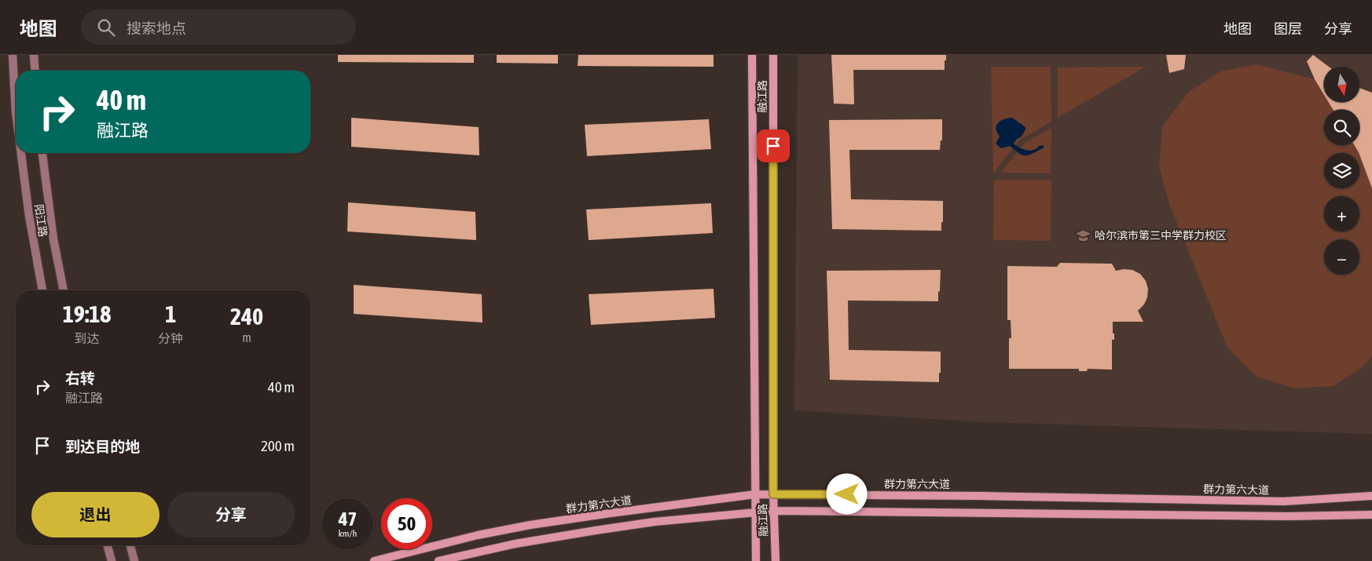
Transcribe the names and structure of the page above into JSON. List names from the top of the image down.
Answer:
{
  "streets": {
    "main road": ["融江路", "群力第六大道"],
    "street": ["阳江路"]
  },
  "crossings": [
    ["融江路", "群力第六大道"]
  ],
  "places": {
    "school or university": ["哈尔滨市第三中学群力校区"]
  },
  "north": "bottom",
  "page": {
    "header": "地图",
    "search": "搜索地点",
    "nav": ["地图", "图层", "分享"],
    "map_buttons": ["+", "−"],
    "turn": ["40 m", "融江路"],
    "eta": [
      "19:18",
      "到达",
      "1",
      "分钟",
      "240",
      "m"
    ],
    "list": [
      {
        "name": "右转",
        "note": "融江路",
        "value": "40 m"
      },
      {
        "name": "到达目的地",
        "value": "200 m"
      }
    ],
    "buttons": ["退出", "分享"],
    "speed": "47 km/h",
    "limit": "50"
  }
}
